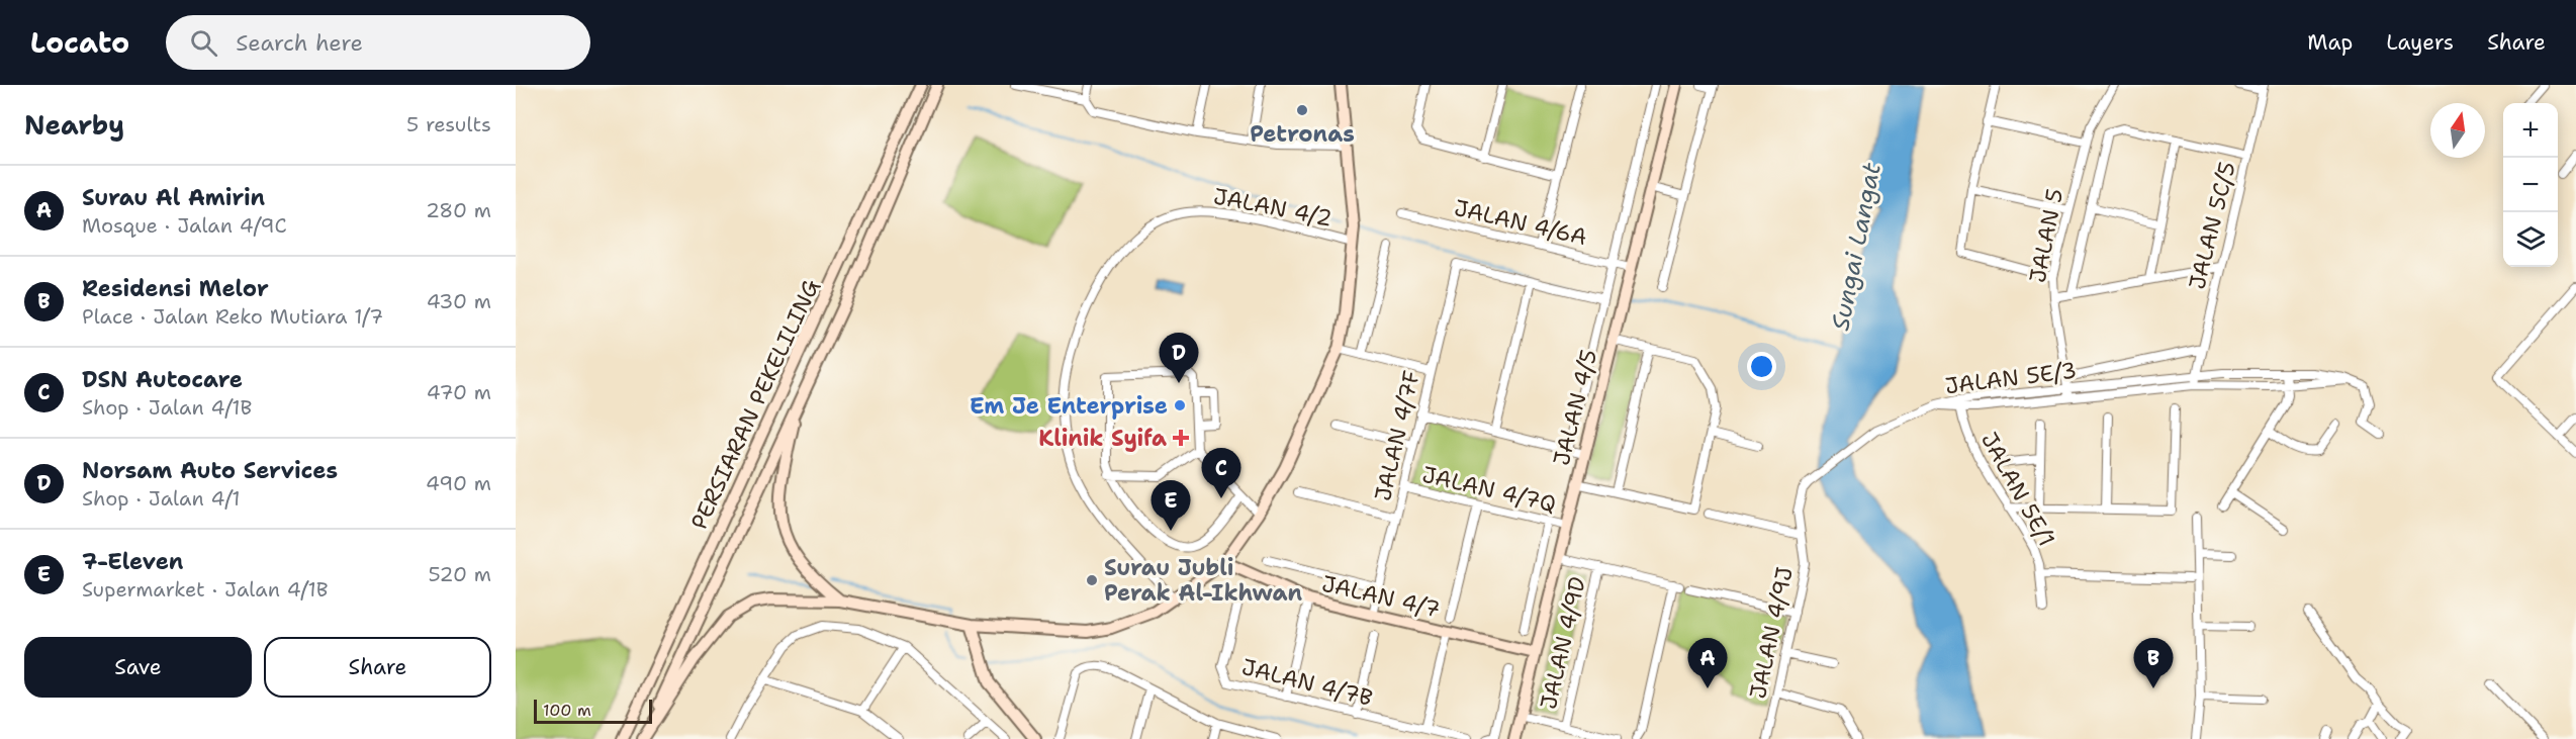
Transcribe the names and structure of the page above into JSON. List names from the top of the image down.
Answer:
{
  "streets": {
    "street": [
      "JALAN 4/2",
      "JALAN 4/6A",
      "JALAN 5C/5",
      "JALAN 5",
      "JALAN 5E/3",
      "PERSIARAN PEKELILING",
      "JALAN 4/5",
      "JALAN 4/7F",
      "JALAN 4/7Q",
      "JALAN 5E/1",
      "JALAN 4/7",
      "JALAN 4/9J",
      "JALAN 4/9D",
      "JALAN 4/7B"
    ]
  },
  "crossings": [
    ["JALAN 4/6A", "JALAN 4/5"],
    ["JALAN 5C/5", "JALAN 5E/3"],
    ["JALAN 5", "JALAN 5E/3"],
    ["JALAN 5E/3", "JALAN 5E/1"],
    ["JALAN 5E/3", "JALAN 4/9J"],
    ["JALAN 4/5", "JALAN 4/7Q"],
    ["JALAN 4/5", "JALAN 4/7"],
    ["JALAN 4/7F", "JALAN 4/7Q"],
    ["JALAN 4/7F", "JALAN 4/7"]
  ],
  "water": ["Sungai Langat"],
  "places": {
    "other": ["Petronas", "Em Je Enterprise", "Surau Jubli Perak Al-Ikhwan"],
    "health": ["Klinik Syifa"]
  },
  "scale_bar": "100 m",
  "north": "top",
  "page": {
    "header": "Locato",
    "search": "Search here",
    "nav": ["Map", "Layers", "Share"],
    "heading": ["Nearby", "5 results"],
    "map_buttons": ["+", "−"],
    "list": [
      {
        "mark": "A",
        "name": "Surau Al Amirin",
        "note": "Mosque · Jalan 4/9C",
        "value": "280 m"
      },
      {
        "mark": "B",
        "name": "Residensi Melor",
        "note": "Place · Jalan Reko Mutiara 1/7",
        "value": "430 m"
      },
      {
        "mark": "C",
        "name": "DSN Autocare",
        "note": "Shop · Jalan 4/1B",
        "value": "470 m"
      },
      {
        "mark": "D",
        "name": "Norsam Auto Services",
        "note": "Shop · Jalan 4/1",
        "value": "490 m"
      },
      {
        "mark": "E",
        "name": "7-Eleven",
        "note": "Supermarket · Jalan 4/1B",
        "value": "520 m"
      }
    ],
    "pins": [
      "D",
      "C",
      "E",
      "A",
      "B"
    ],
    "buttons": ["Save", "Share"],
    "scale": "100 m"
  }
}
